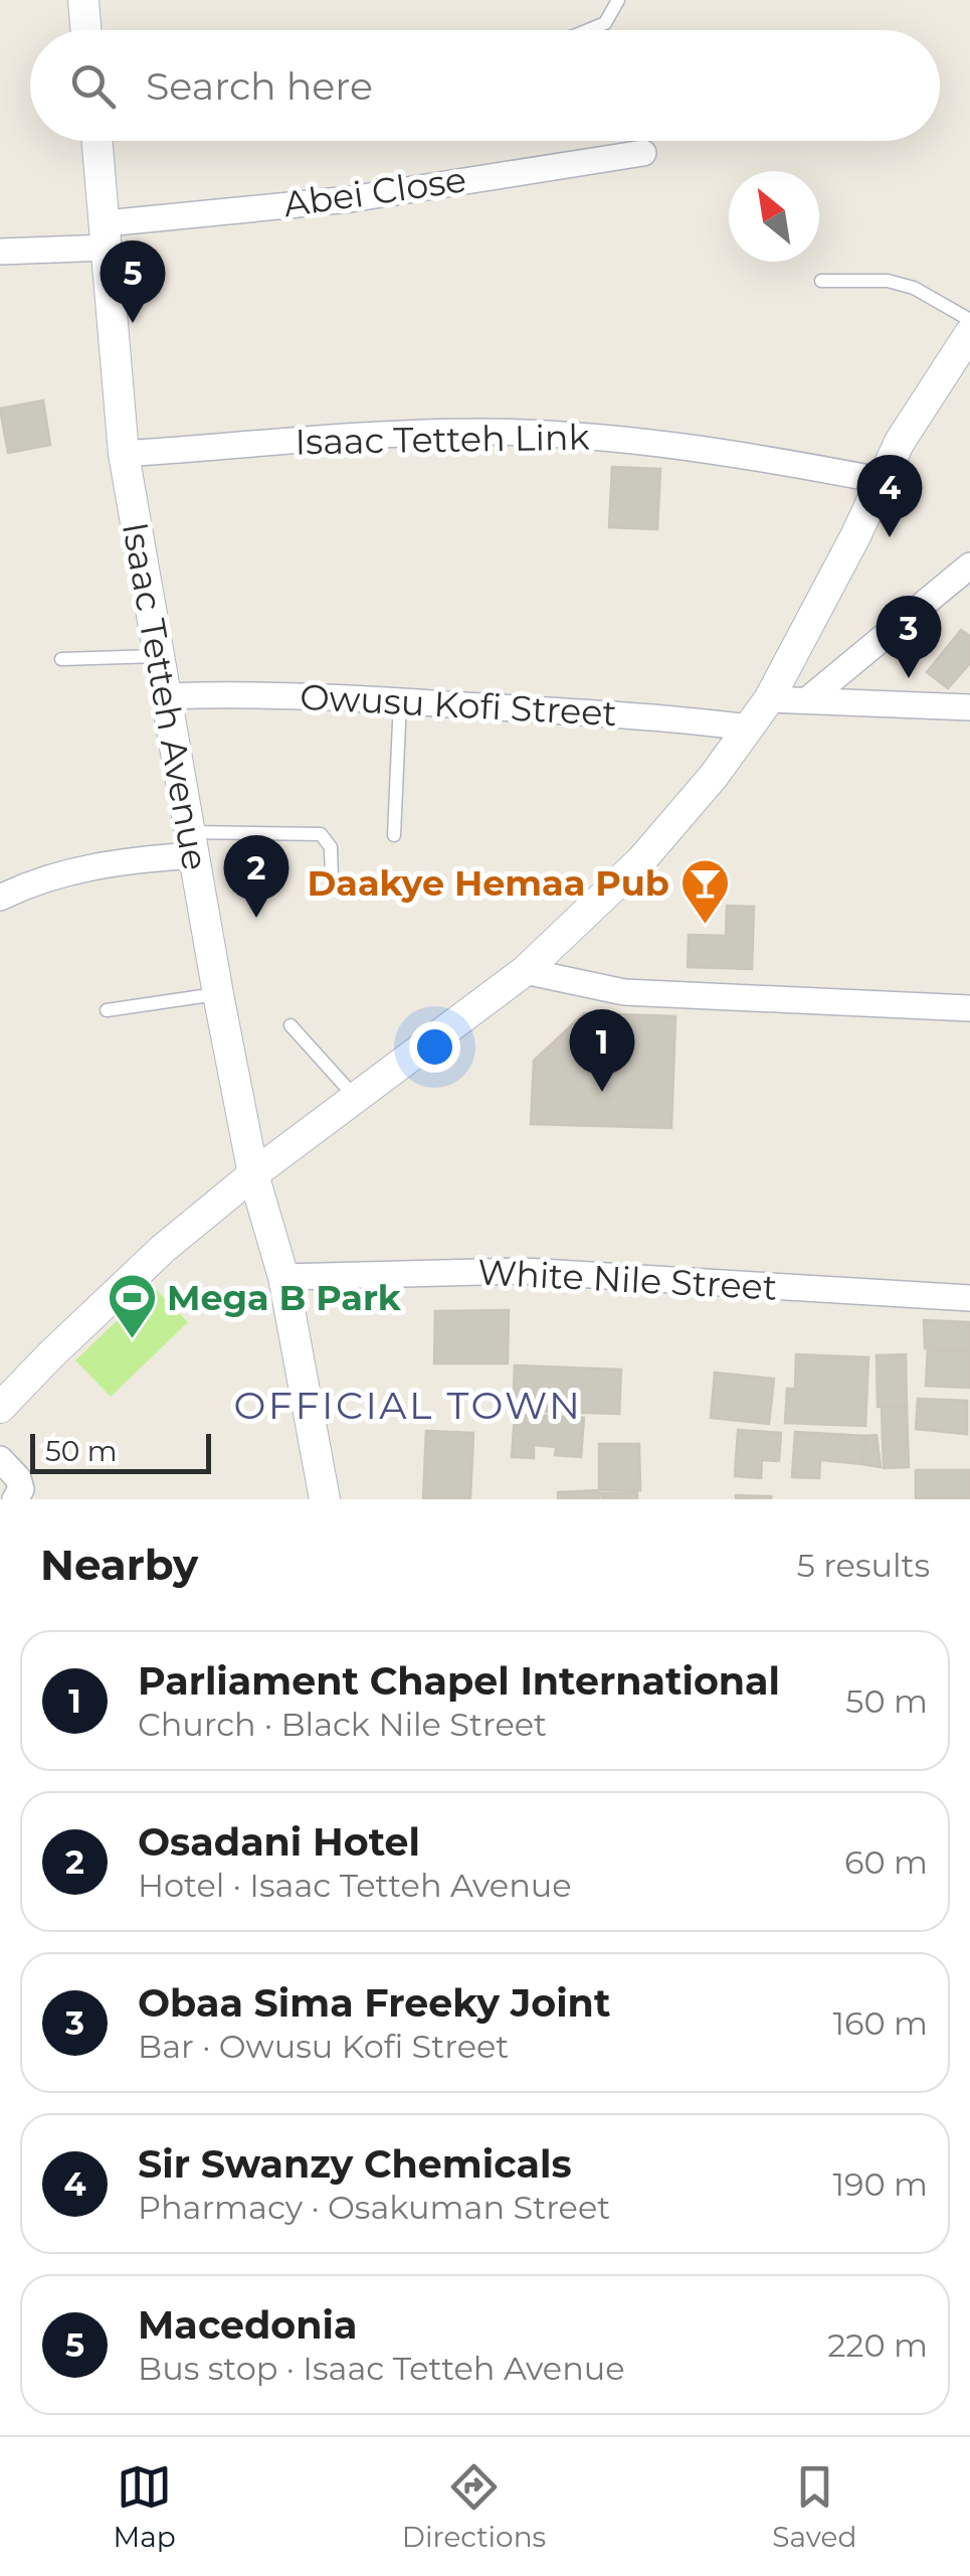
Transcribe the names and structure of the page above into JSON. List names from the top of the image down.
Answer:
{
  "streets": {
    "street": [
      "Abei Close",
      "Isaac Tetteh Link",
      "Isaac Tetteh Avenue",
      "Owusu Kofi Street",
      "White Nile Street"
    ]
  },
  "crossings": [
    ["Abei Close", "Isaac Tetteh Avenue"],
    ["Isaac Tetteh Link", "Isaac Tetteh Avenue"],
    ["Isaac Tetteh Avenue", "Owusu Kofi Street"],
    ["Isaac Tetteh Avenue", "White Nile Street"]
  ],
  "districts": ["OFFICIAL TOWN"],
  "places": {
    "bar": ["Daakye Hemaa Pub"],
    "sports": ["Mega B Park"]
  },
  "scale_bar": "50 m",
  "north": "top left",
  "page": {
    "search": "Search here",
    "pins": [
      "5",
      "4",
      "3",
      "2",
      "1"
    ],
    "scale": "50 m",
    "heading": ["Nearby", "5 results"],
    "list": [
      {
        "mark": "1",
        "name": "Parliament Chapel International",
        "note": "Church · Black Nile Street",
        "value": "50 m"
      },
      {
        "mark": "2",
        "name": "Osadani Hotel",
        "note": "Hotel · Isaac Tetteh Avenue",
        "value": "60 m"
      },
      {
        "mark": "3",
        "name": "Obaa Sima Freeky Joint",
        "note": "Bar · Owusu Kofi Street",
        "value": "160 m"
      },
      {
        "mark": "4",
        "name": "Sir Swanzy Chemicals",
        "note": "Pharmacy · Osakuman Street",
        "value": "190 m"
      },
      {
        "mark": "5",
        "name": "Macedonia",
        "note": "Bus stop · Isaac Tetteh Avenue",
        "value": "220 m"
      }
    ],
    "nav": ["Map", "Directions", "Saved"]
  }
}
